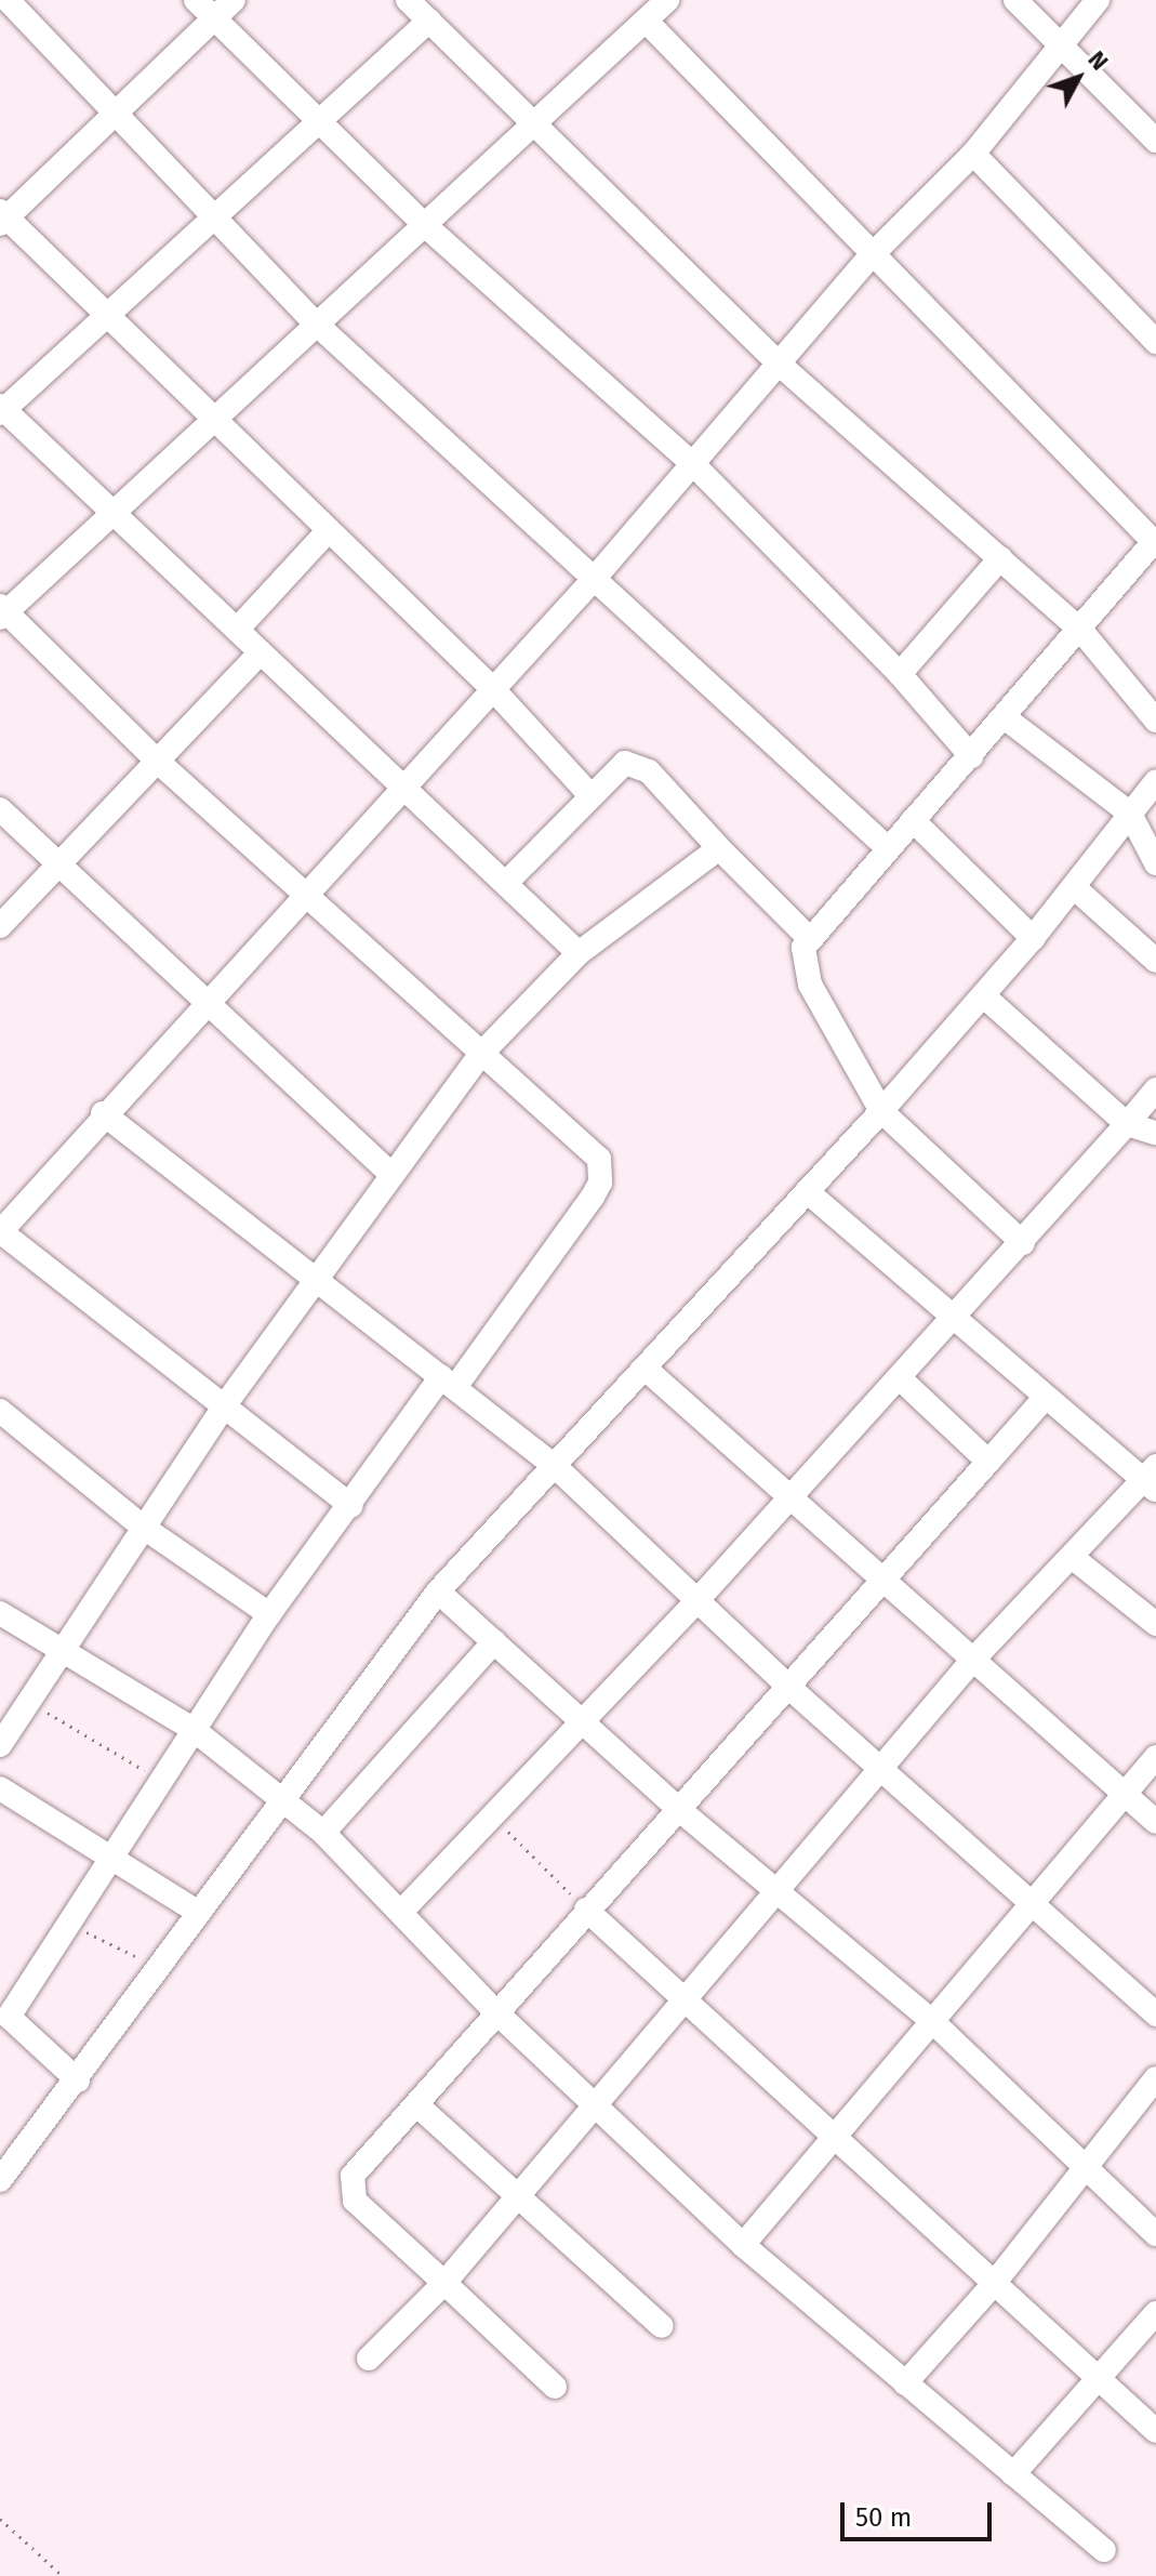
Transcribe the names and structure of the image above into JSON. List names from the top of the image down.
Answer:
{
  "scale_bar": "50 m",
  "north": "top right"
}
